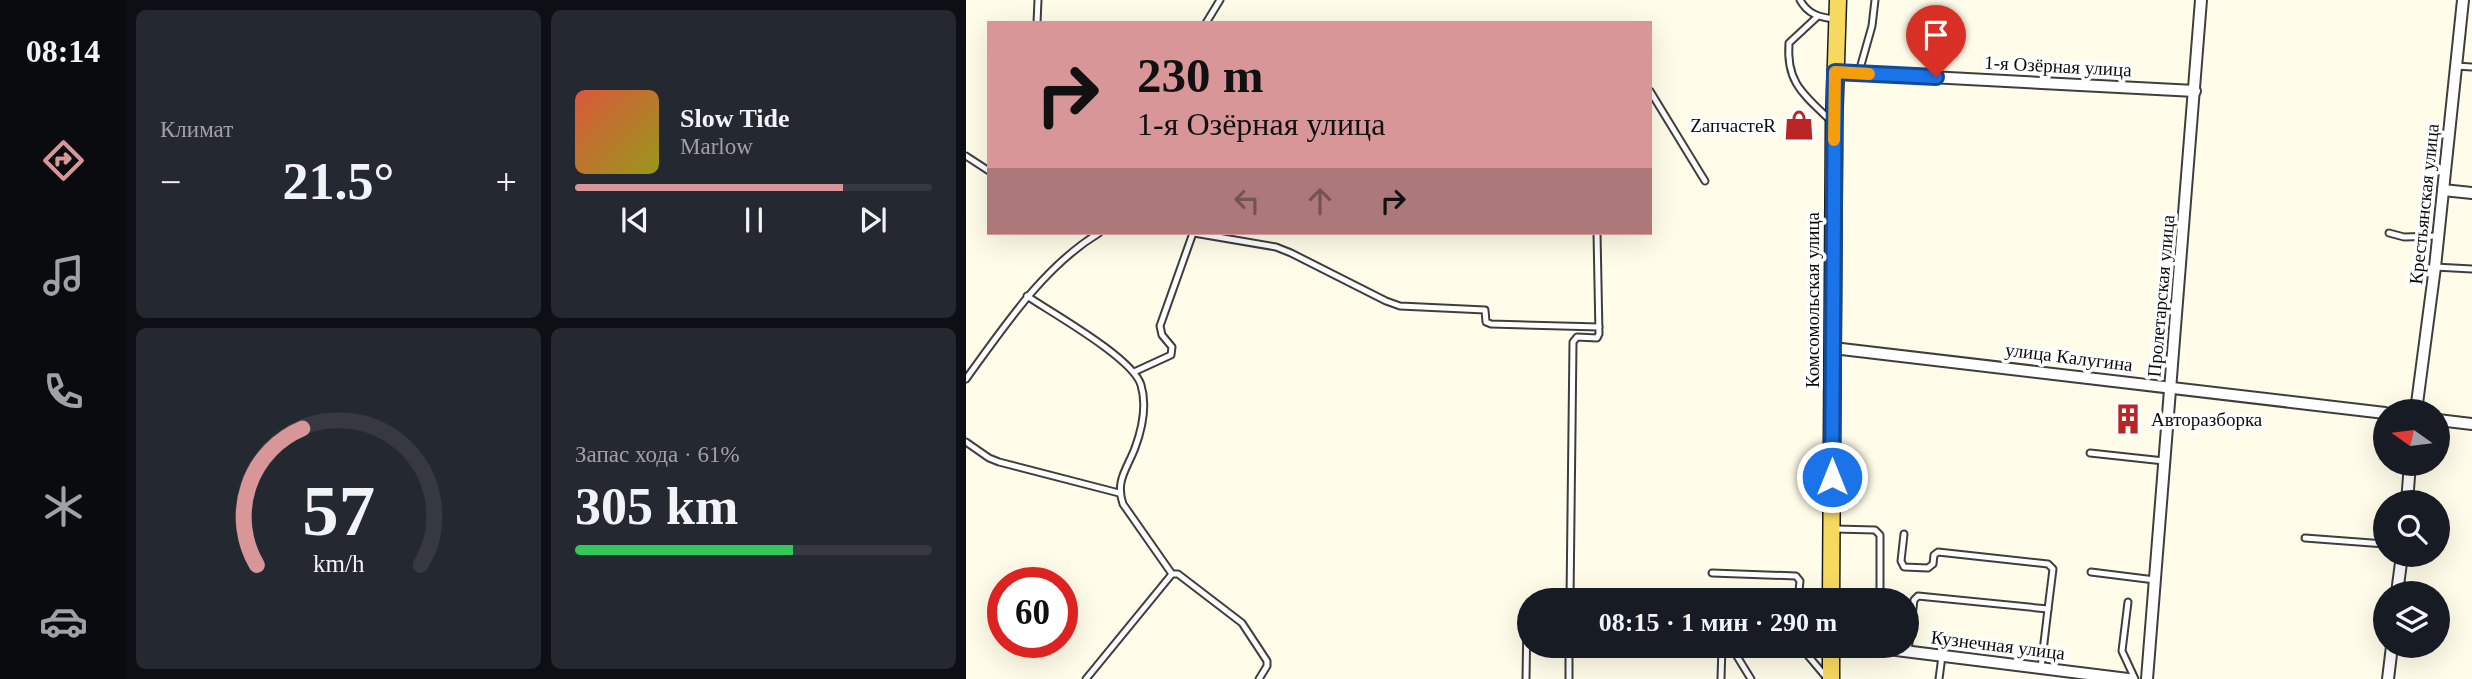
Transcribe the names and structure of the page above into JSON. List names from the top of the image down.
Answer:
{
  "streets": {
    "main road": ["Комсомольская улица"],
    "street": [
      "1-я Озёрная улица",
      "Крестьянская улица",
      "Пролетарская улица",
      "улица Калугина",
      "Кузнечная улица"
    ]
  },
  "crossings": [
    ["1-я Озёрная улица", "Пролетарская улица"],
    ["1-я Озёрная улица", "Комсомольская улица"],
    ["Пролетарская улица", "улица Калугина"],
    ["Комсомольская улица", "улица Калугина"]
  ],
  "places": {
    "shop": ["ZапчастеR"],
    "building": ["Авторазборка"]
  },
  "north": "left",
  "page": {
    "tabs": "08:14",
    "tile": [
      "Климат",
      ["Запас хода · 61%", "305 km"]
    ],
    "turn": ["230 m", "1-я Озёрная улица"],
    "song": ["Slow Tide", "Marlow"],
    "heat": ["−", "21.5°", "+"],
    "limit": "60",
    "trip": "08:15 · 1 мин · 290 m",
    "gauge": ["57", "km/h"]
  }
}
